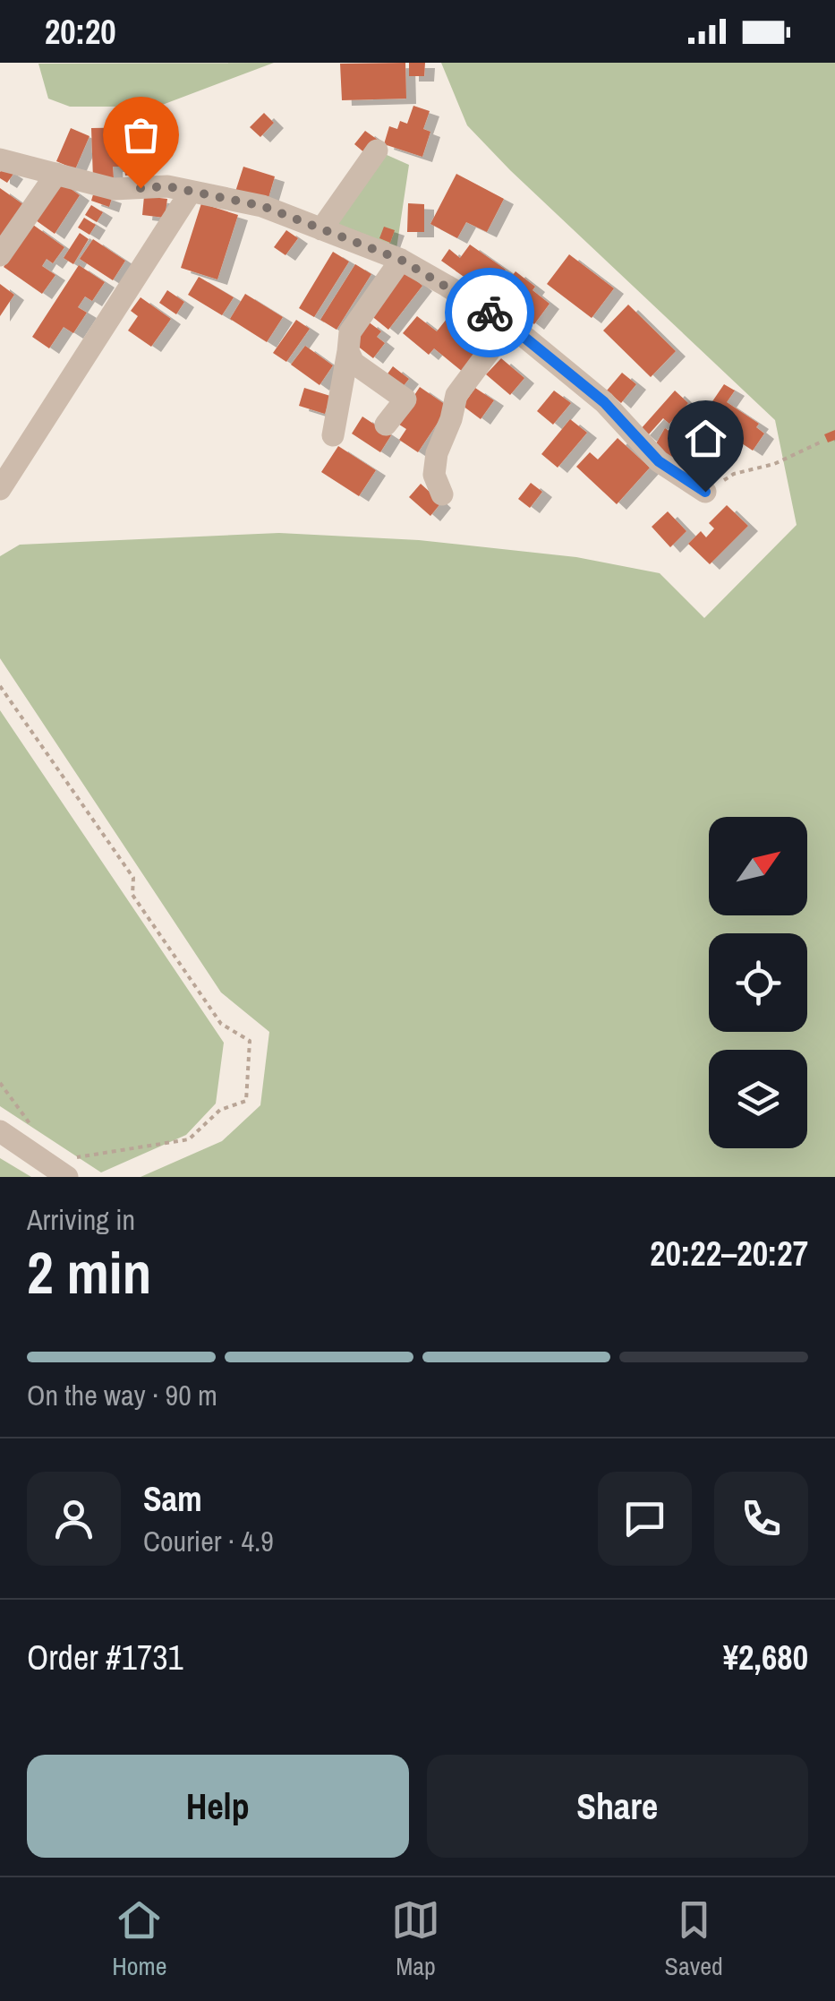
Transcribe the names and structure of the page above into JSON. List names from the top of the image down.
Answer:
{
  "north": "top right",
  "page": {
    "status": "20:20",
    "heading": ["2 min", "Arriving in", "20:22–20:27"],
    "panel": [
      "Sam",
      "Courier · 4.9",
      "Order #1731",
      "¥2,680"
    ],
    "bar": "On the way · 90 m",
    "buttons": ["Help", "Share"],
    "tabs": ["Home", "Map", "Saved"]
  }
}
